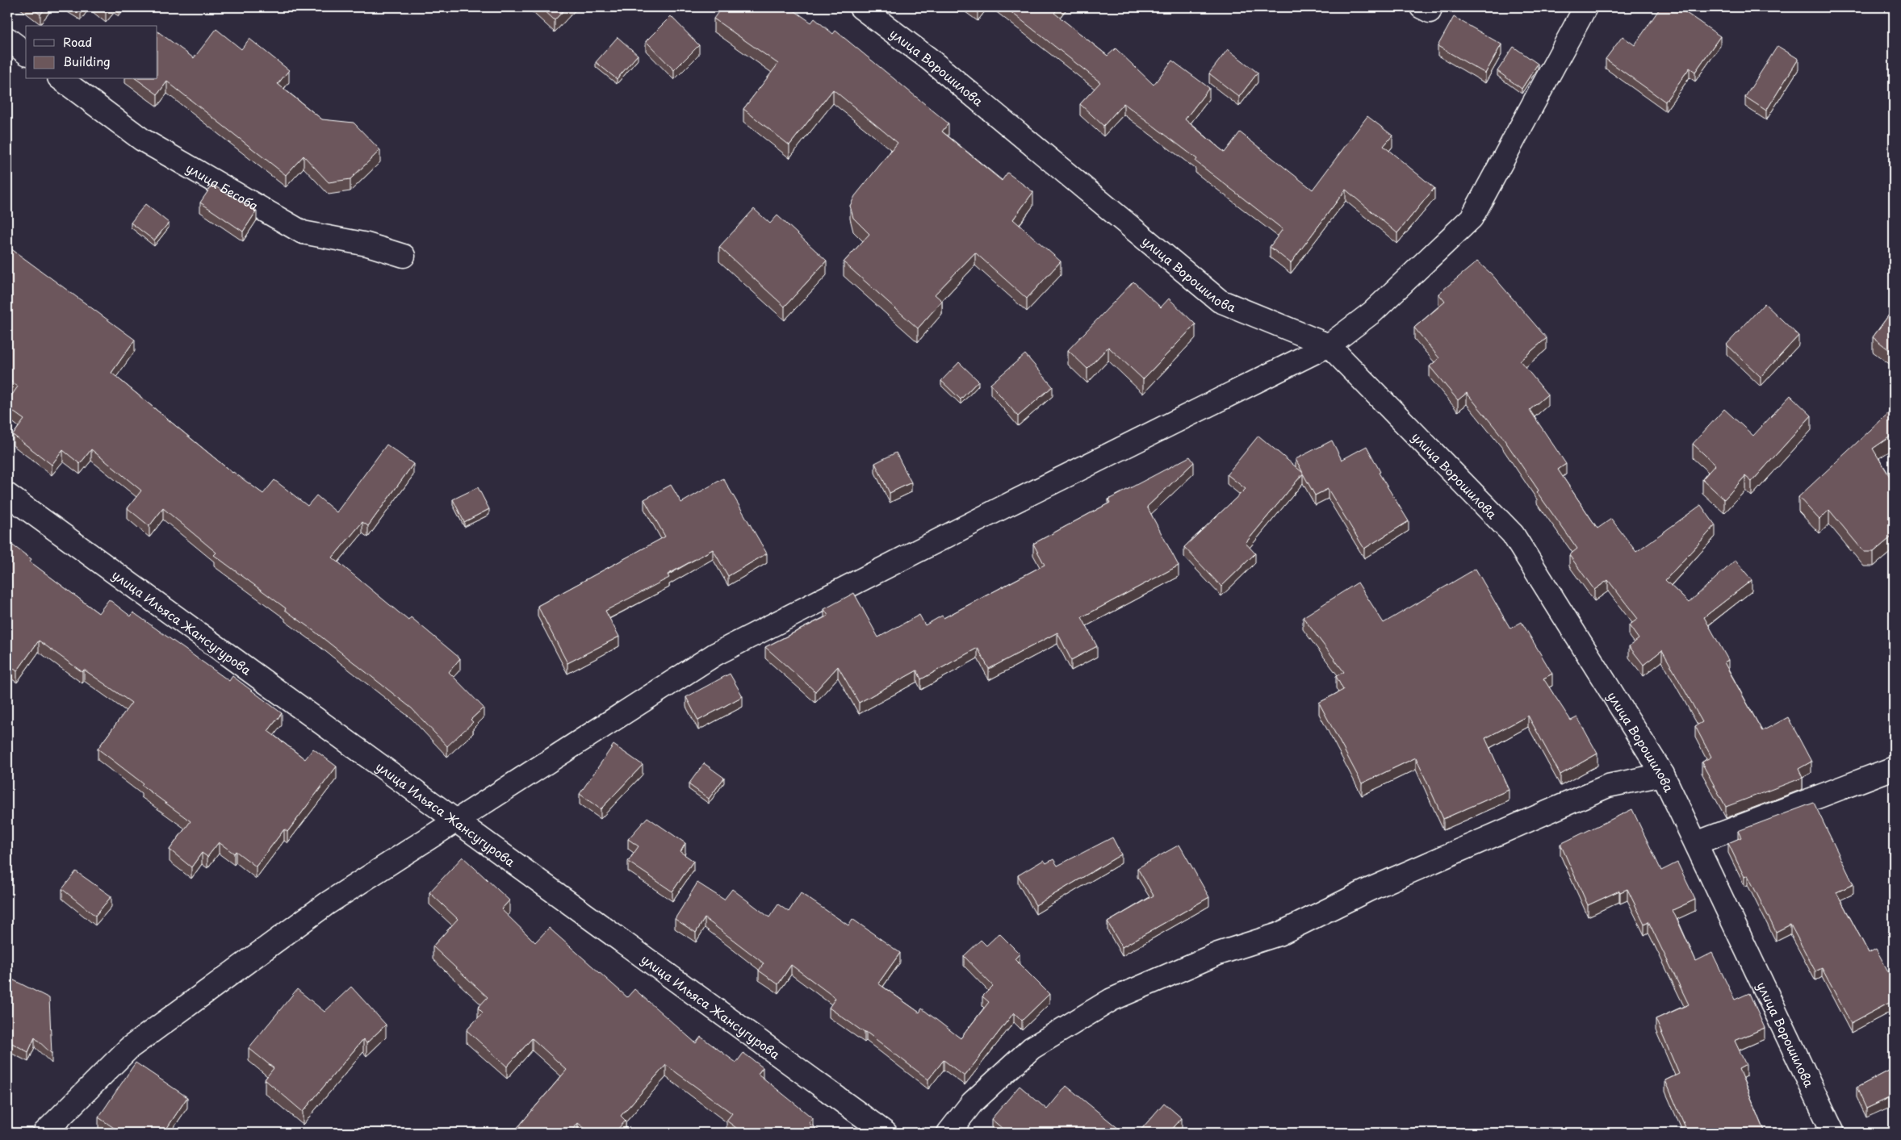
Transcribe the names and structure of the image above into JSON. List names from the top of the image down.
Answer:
{
  "streets": {
    "street": ["улица Ворошилова", "улица Бесоба", "улица Ильяса Жансугурова"]
  },
  "legend": ["Road", "Building"]
}
